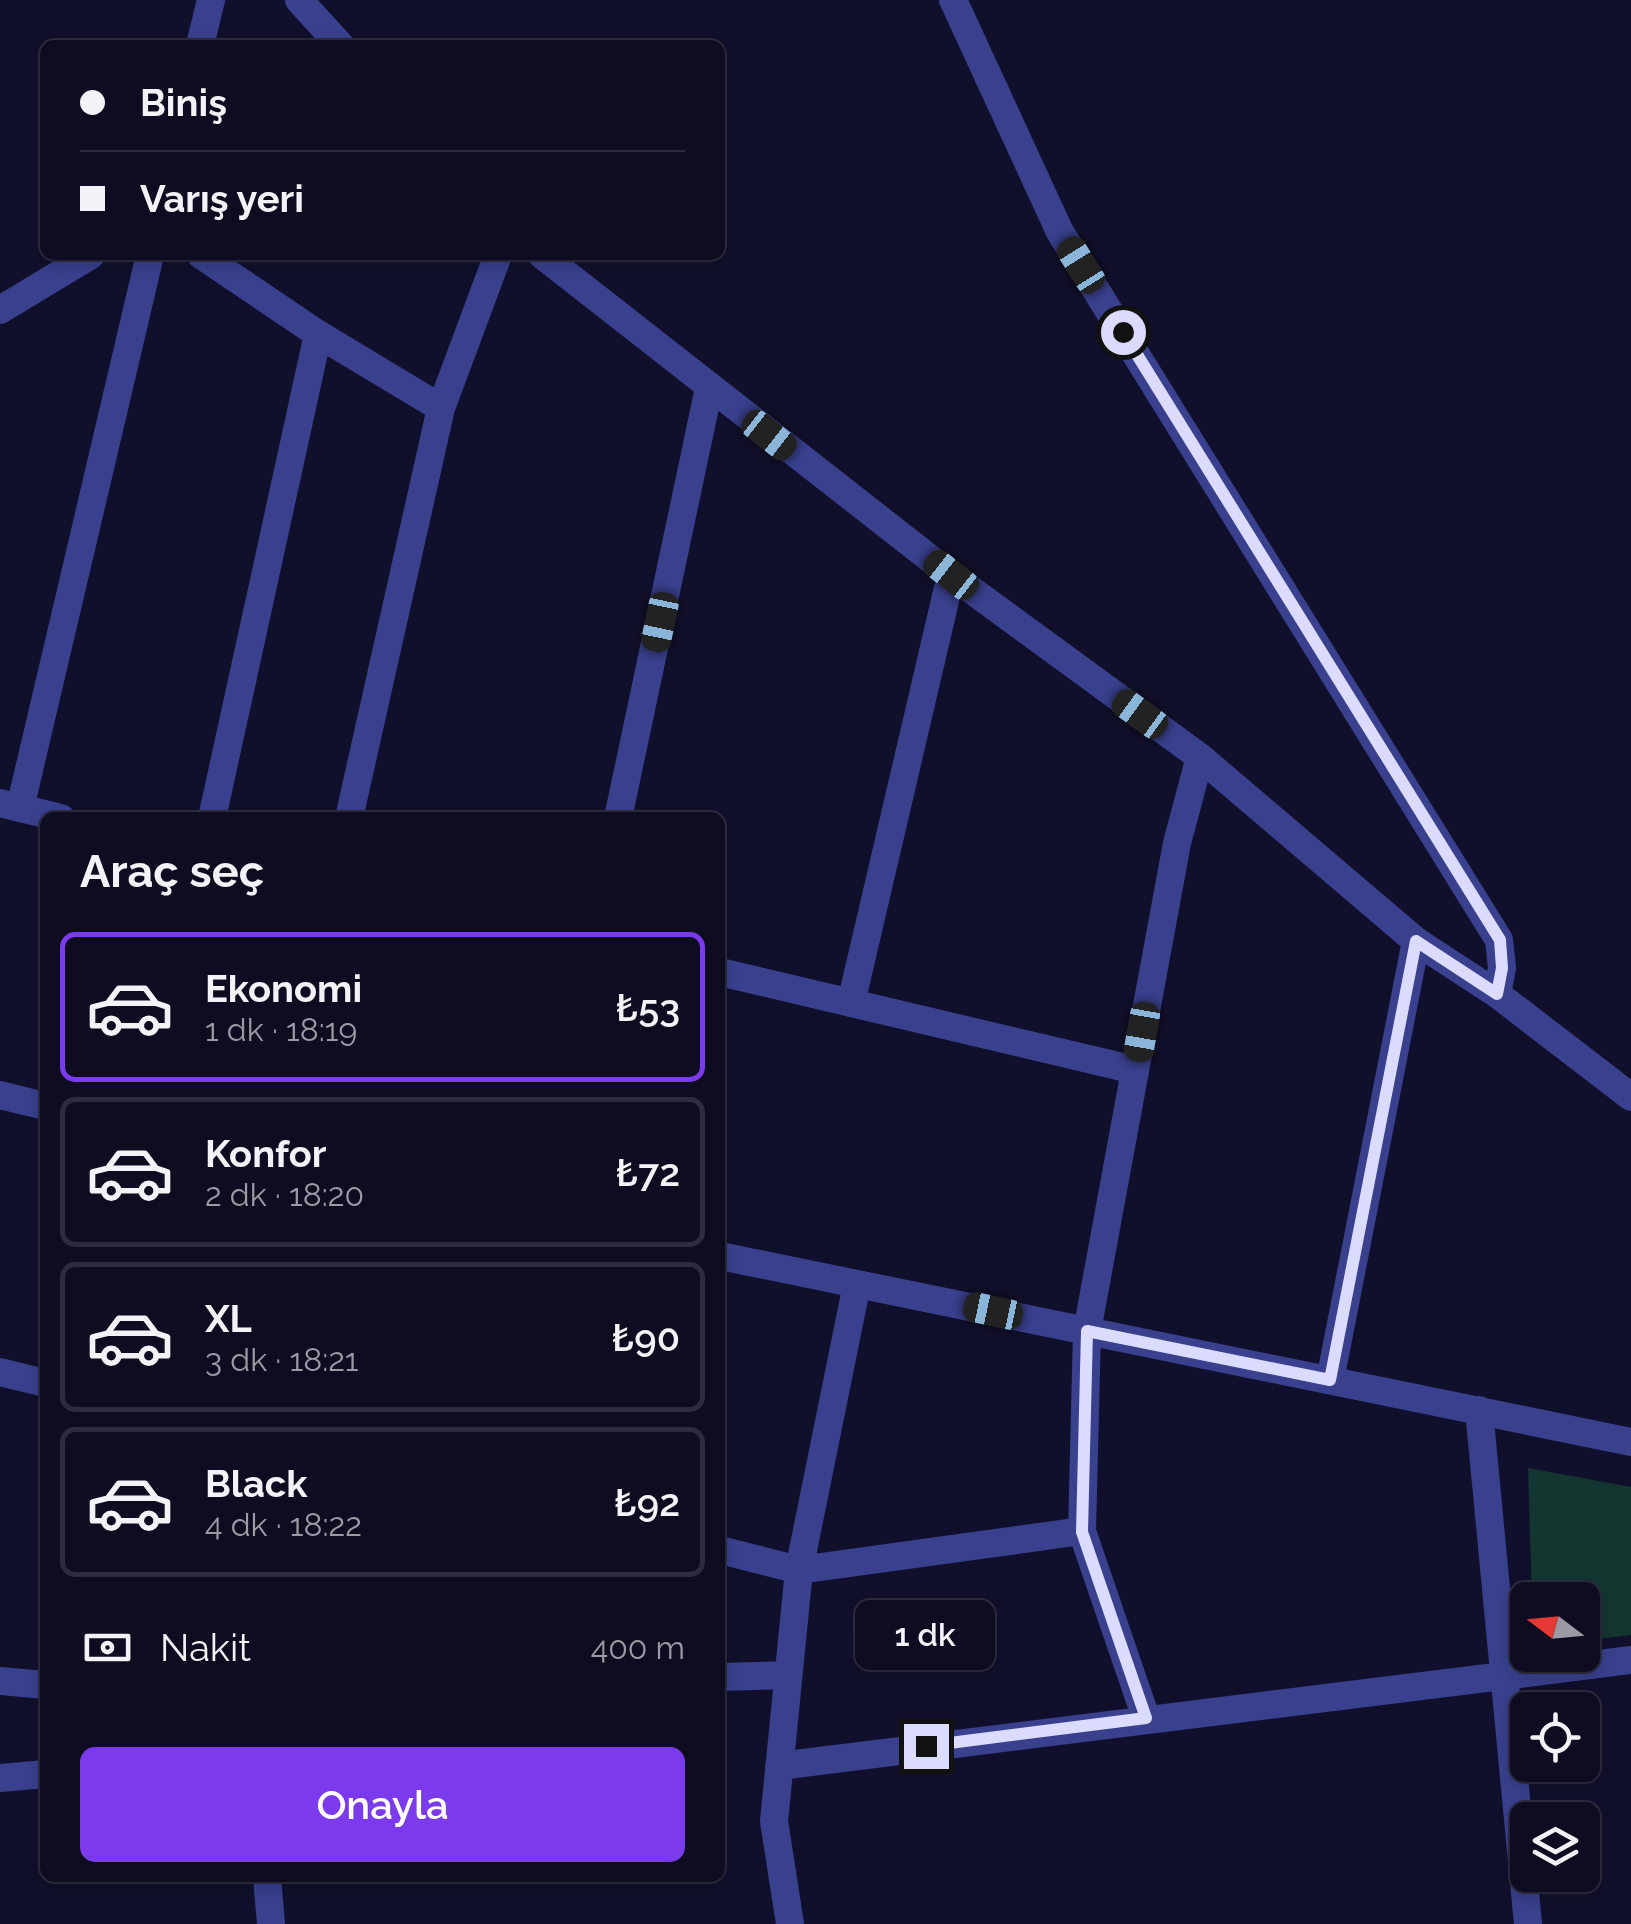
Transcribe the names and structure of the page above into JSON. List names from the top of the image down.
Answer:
{
  "north": "left",
  "page": {
    "banner": ["Biniş", "Varış yeri"],
    "heading": "Araç seç",
    "list": [
      {
        "name": "Ekonomi",
        "note": "1 dk · 18:19",
        "value": "₺53"
      },
      {
        "name": "Konfor",
        "note": "2 dk · 18:20",
        "value": "₺72"
      },
      {
        "name": "XL",
        "note": "3 dk · 18:21",
        "value": "₺90"
      },
      {
        "name": "Black",
        "note": "4 dk · 18:22",
        "value": "₺92"
      }
    ],
    "pay": ["Nakit", "400 m"],
    "bubble": "1 dk",
    "buttons": "Onayla"
  }
}
